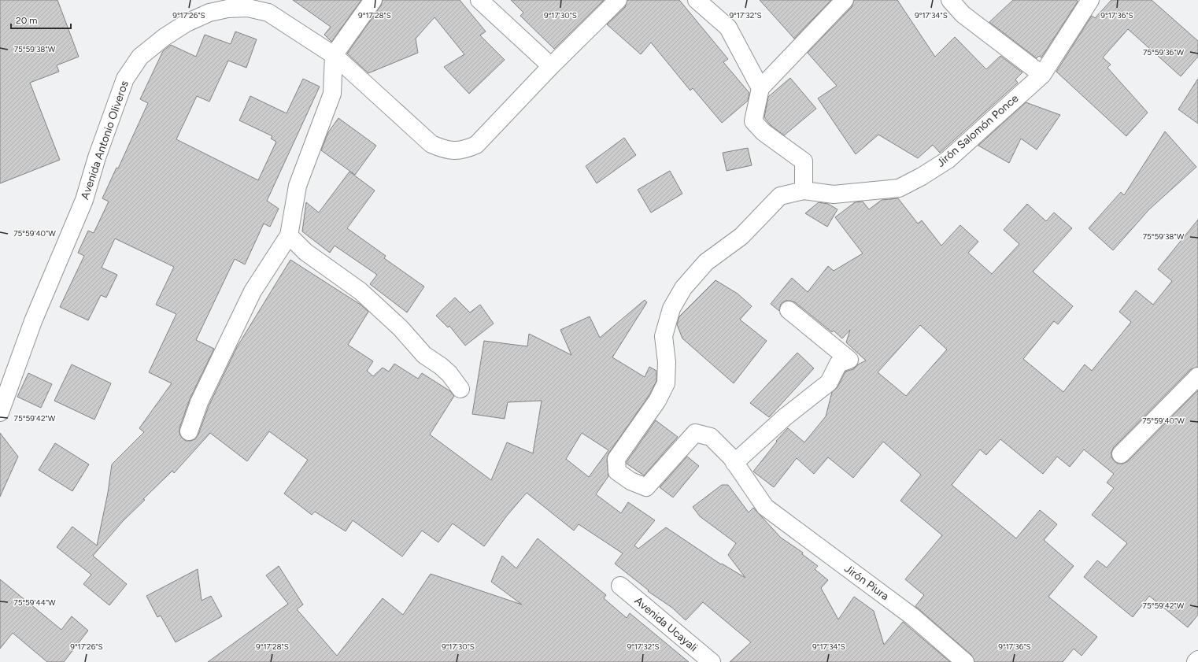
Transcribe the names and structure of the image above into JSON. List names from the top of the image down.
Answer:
{
  "streets": {
    "street": [
      "Jirón Salomón Ponce",
      "Avenida Antonio Oliveros",
      "Jirón Piura",
      "Avenida Ucayali"
    ]
  },
  "crossings": [
    ["Jirón Salomón Ponce", "Jirón Piura"]
  ],
  "scale_bar": "20 m",
  "coordinates": [
    "9°17'26\"S",
    "9°17'28\"S",
    "9°17'30\"S",
    "9°17'32\"S",
    "9°17'34\"S",
    "9°17'36\"S",
    "75°59'38\"W",
    "75°59'36\"W",
    "75°59'40\"W",
    "75°59'42\"W",
    "75°59'44\"W"
  ]
}
